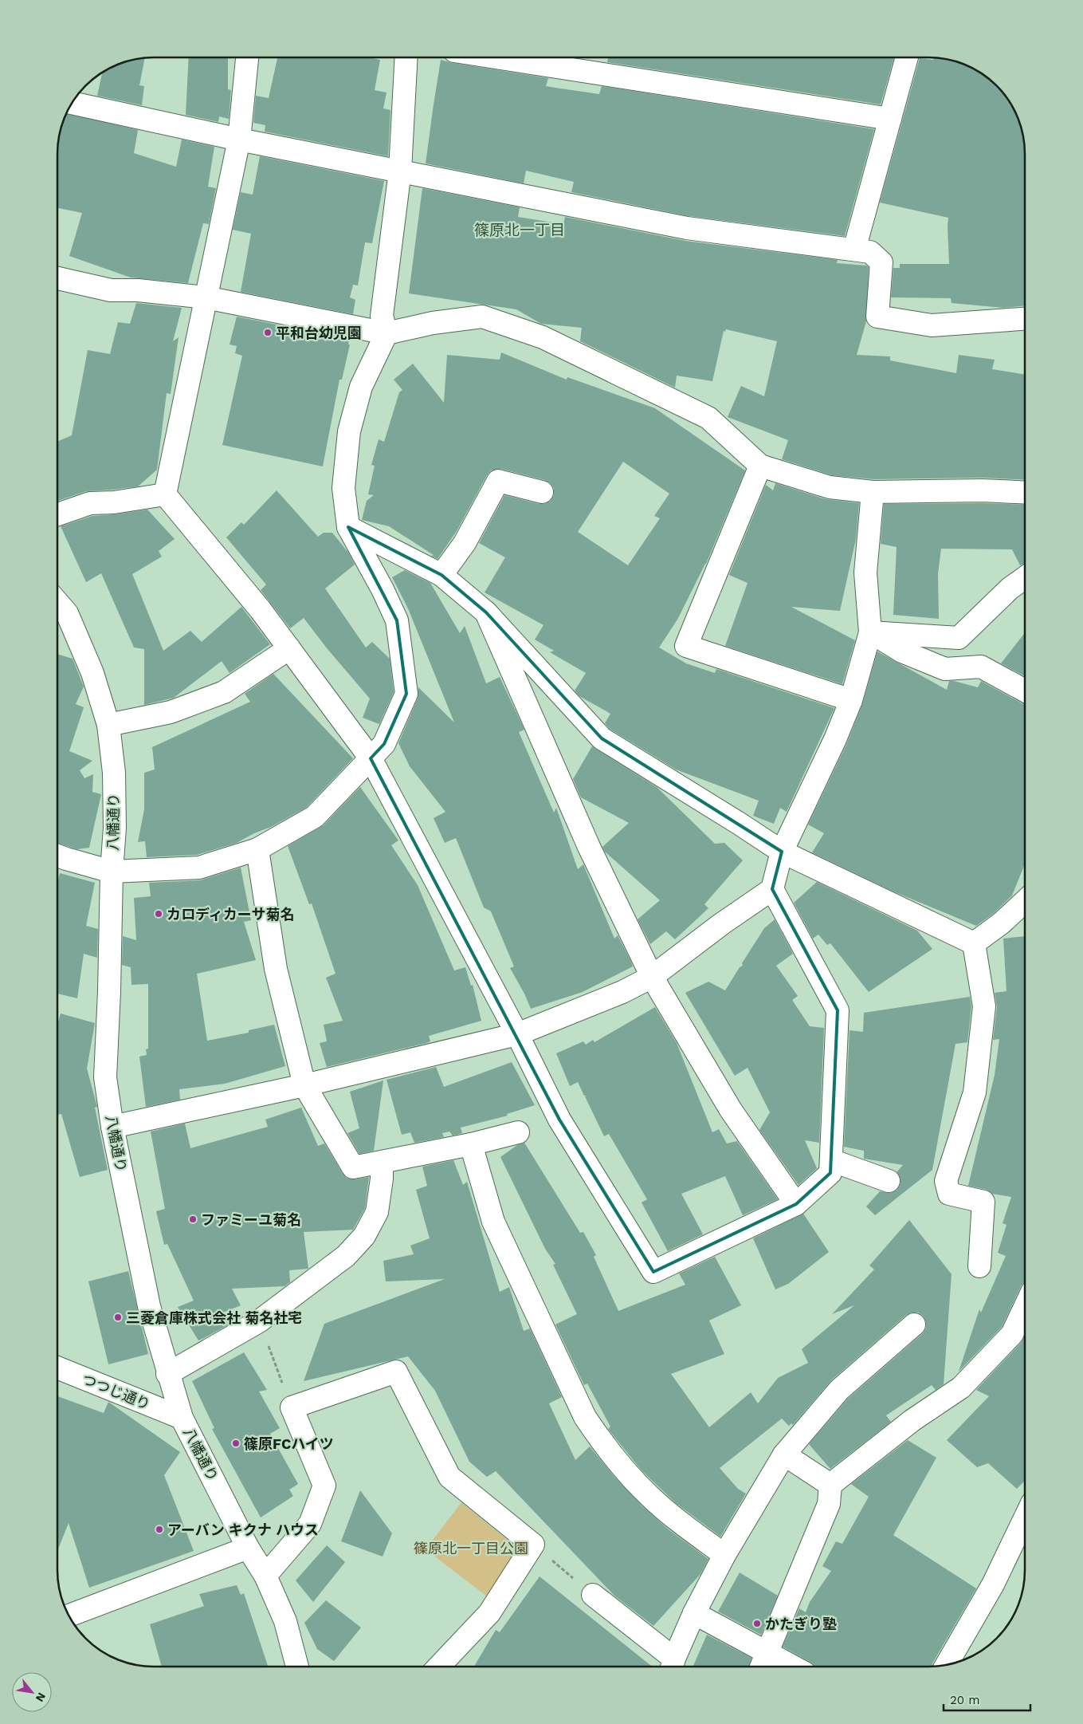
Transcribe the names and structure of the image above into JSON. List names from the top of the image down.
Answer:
{
  "streets": {
    "street": ["八幡通り", "つつじ通り"]
  },
  "crossings": [
    ["八幡通り", "つつじ通り"]
  ],
  "districts": ["篠原北一丁目"],
  "parks": ["篠原北一丁目公園"],
  "places": [
    "平和台幼児園",
    "カロディカーサ菊名",
    "ファミーユ菊名",
    "三菱倉庫株式会社 菊名社宅",
    "篠原FCハイツ",
    "アーバン キクナ ハウス",
    "かたぎり塾"
  ],
  "scale_bar": "20 m",
  "north": "bottom right"
}
